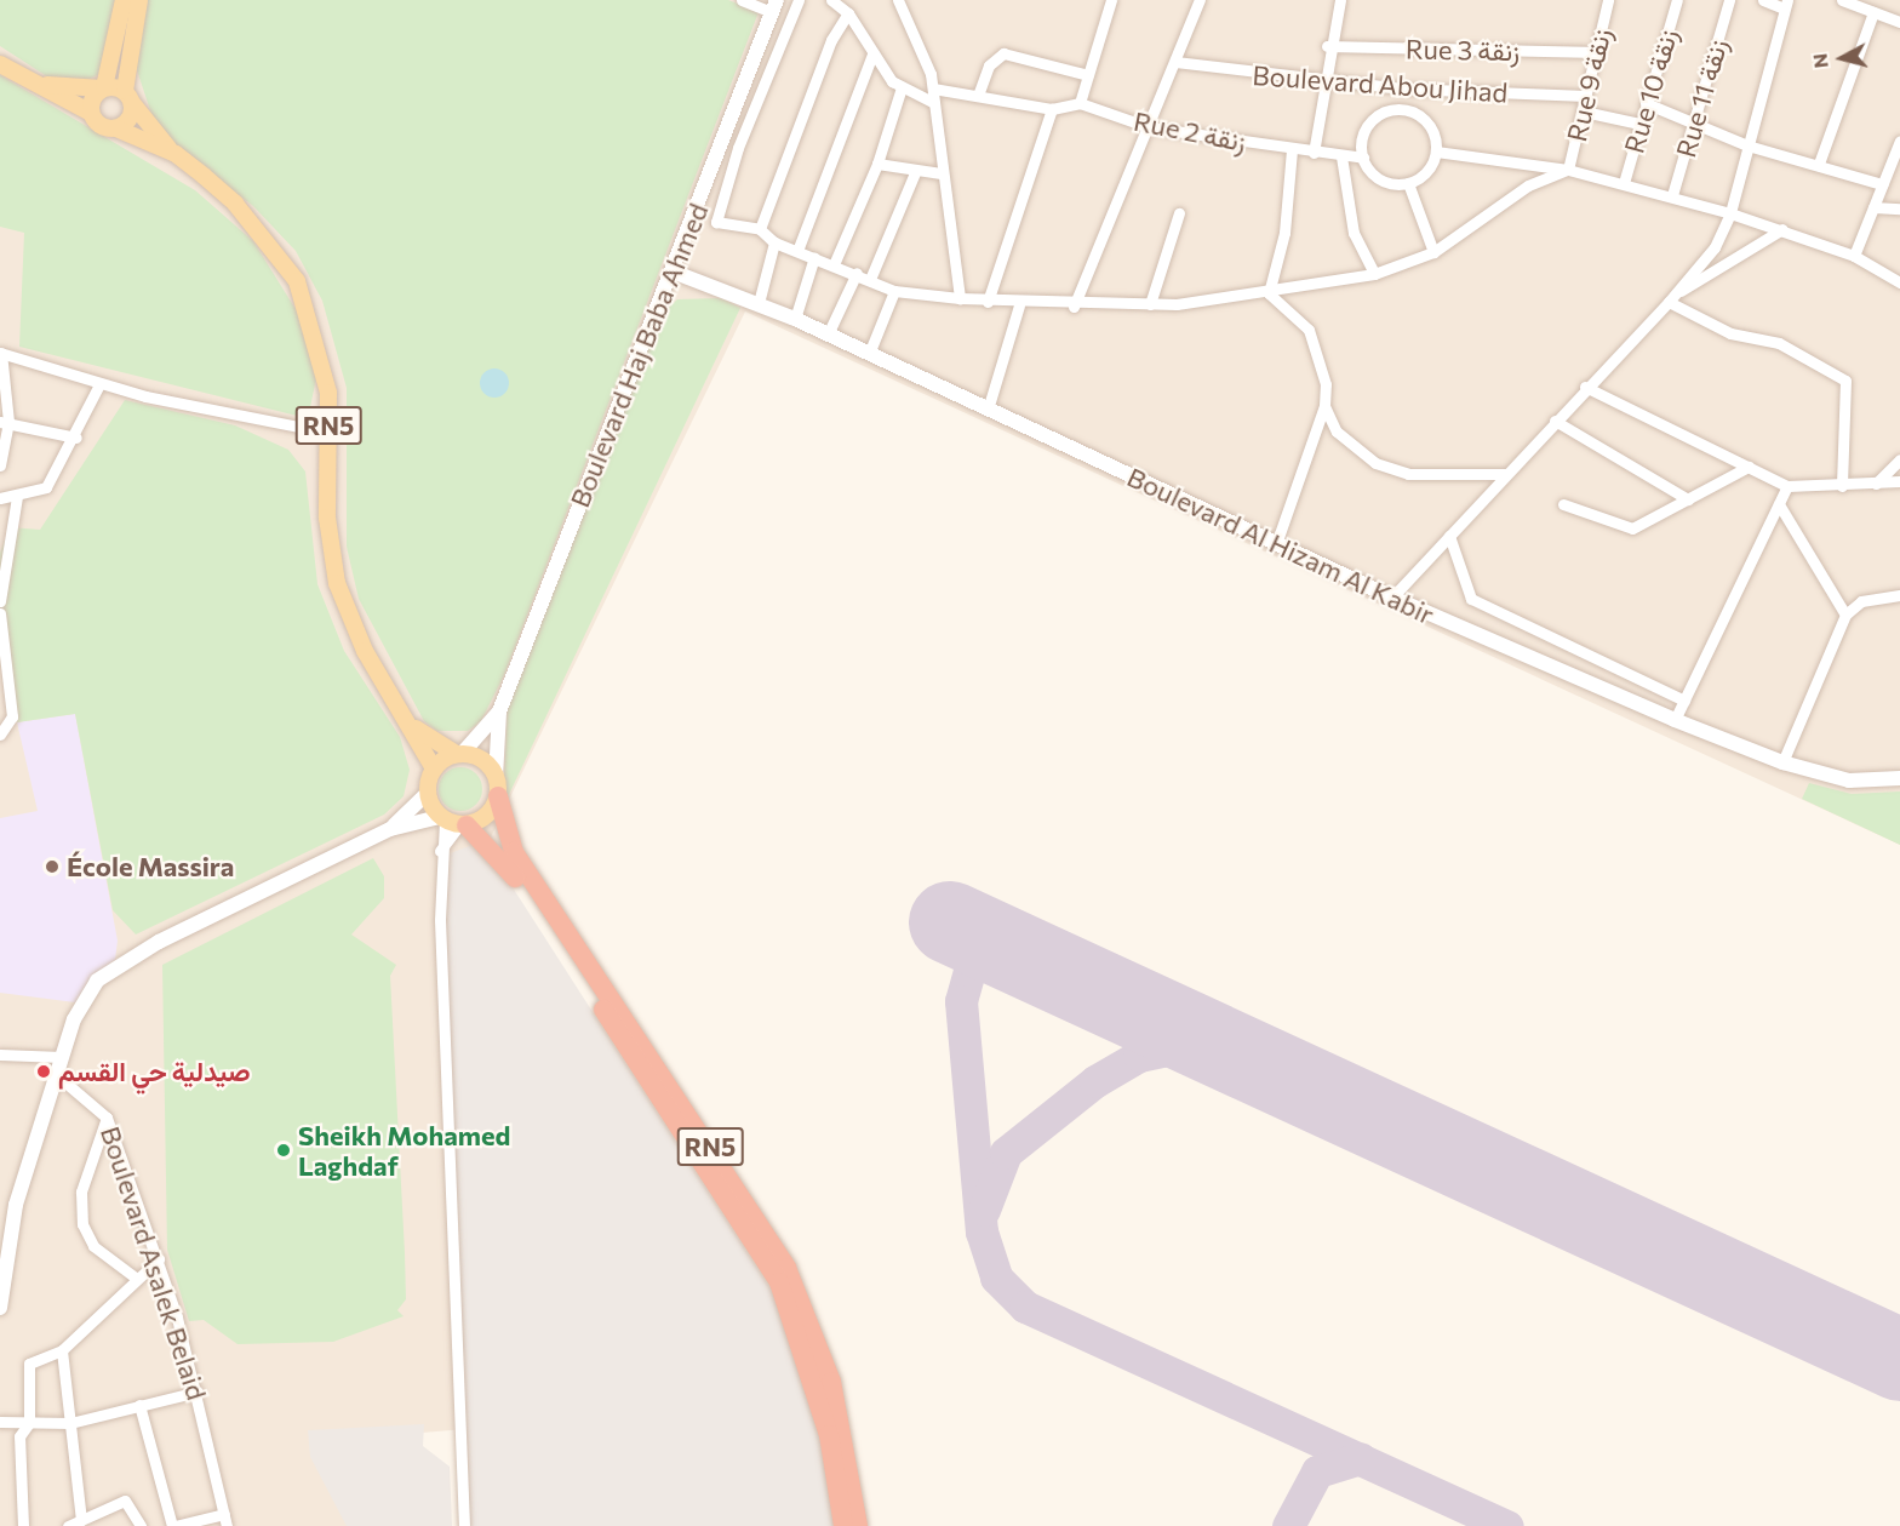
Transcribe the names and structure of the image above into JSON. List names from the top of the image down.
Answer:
{
  "streets": {
    "highway": ["RN5"],
    "main road": ["Boulevard Haj Baba Ahmed", "Boulevard Al Hizam Al Kabir"],
    "street": [
      "Rue 3 زنقة",
      "Boulevard Abou Jihad",
      "Rue 9 زنقة",
      "Rue 10 زنقة",
      "Rue 11 زنقة",
      "Rue 2 زنقة",
      "Boulevard Asalek Belaid"
    ]
  },
  "crossings": [
    ["Rue 3 زنقة", "Rue 9 زنقة"],
    ["Boulevard Abou Jihad", "Rue 9 زنقة"],
    ["Boulevard Haj Baba Ahmed", "Boulevard Al Hizam Al Kabir"]
  ],
  "places": ["École Massira", "صيدلية حي القسم", "Sheikh Mohamed Laghdaf"],
  "north": "left"
}
